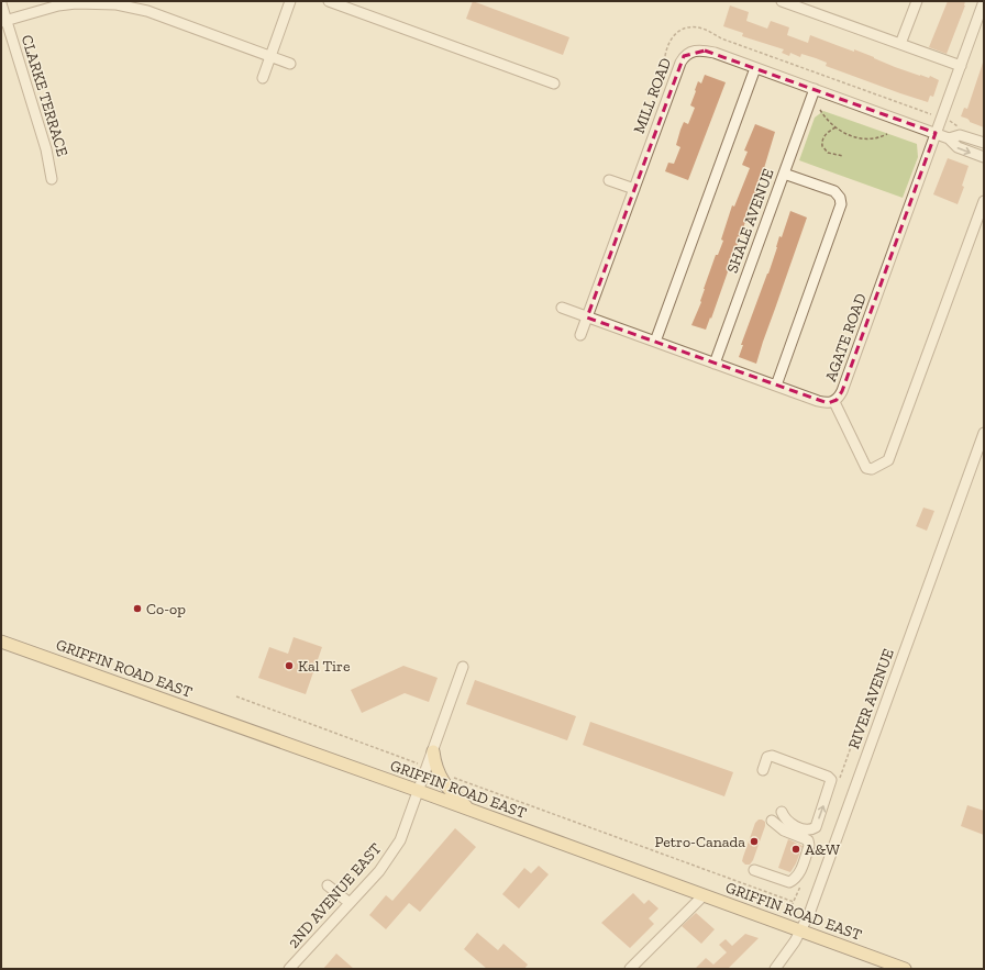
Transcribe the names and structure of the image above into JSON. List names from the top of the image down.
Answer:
{
  "streets": {
    "main road": ["GRIFFIN ROAD EAST"],
    "street": [
      "CLARKE TERRACE",
      "MILL ROAD",
      "SHALE AVENUE",
      "AGATE ROAD",
      "RIVER AVENUE",
      "2ND AVENUE EAST"
    ]
  },
  "crossings": [
    ["MILL ROAD", "SHALE AVENUE"],
    ["MILL ROAD", "AGATE ROAD"],
    ["SHALE AVENUE", "AGATE ROAD"],
    ["GRIFFIN ROAD EAST", "RIVER AVENUE"],
    ["GRIFFIN ROAD EAST", "2ND AVENUE EAST"]
  ],
  "places": [
    "Co-op",
    "Kal Tire",
    "Petro-Canada",
    "A&W"
  ]
}
